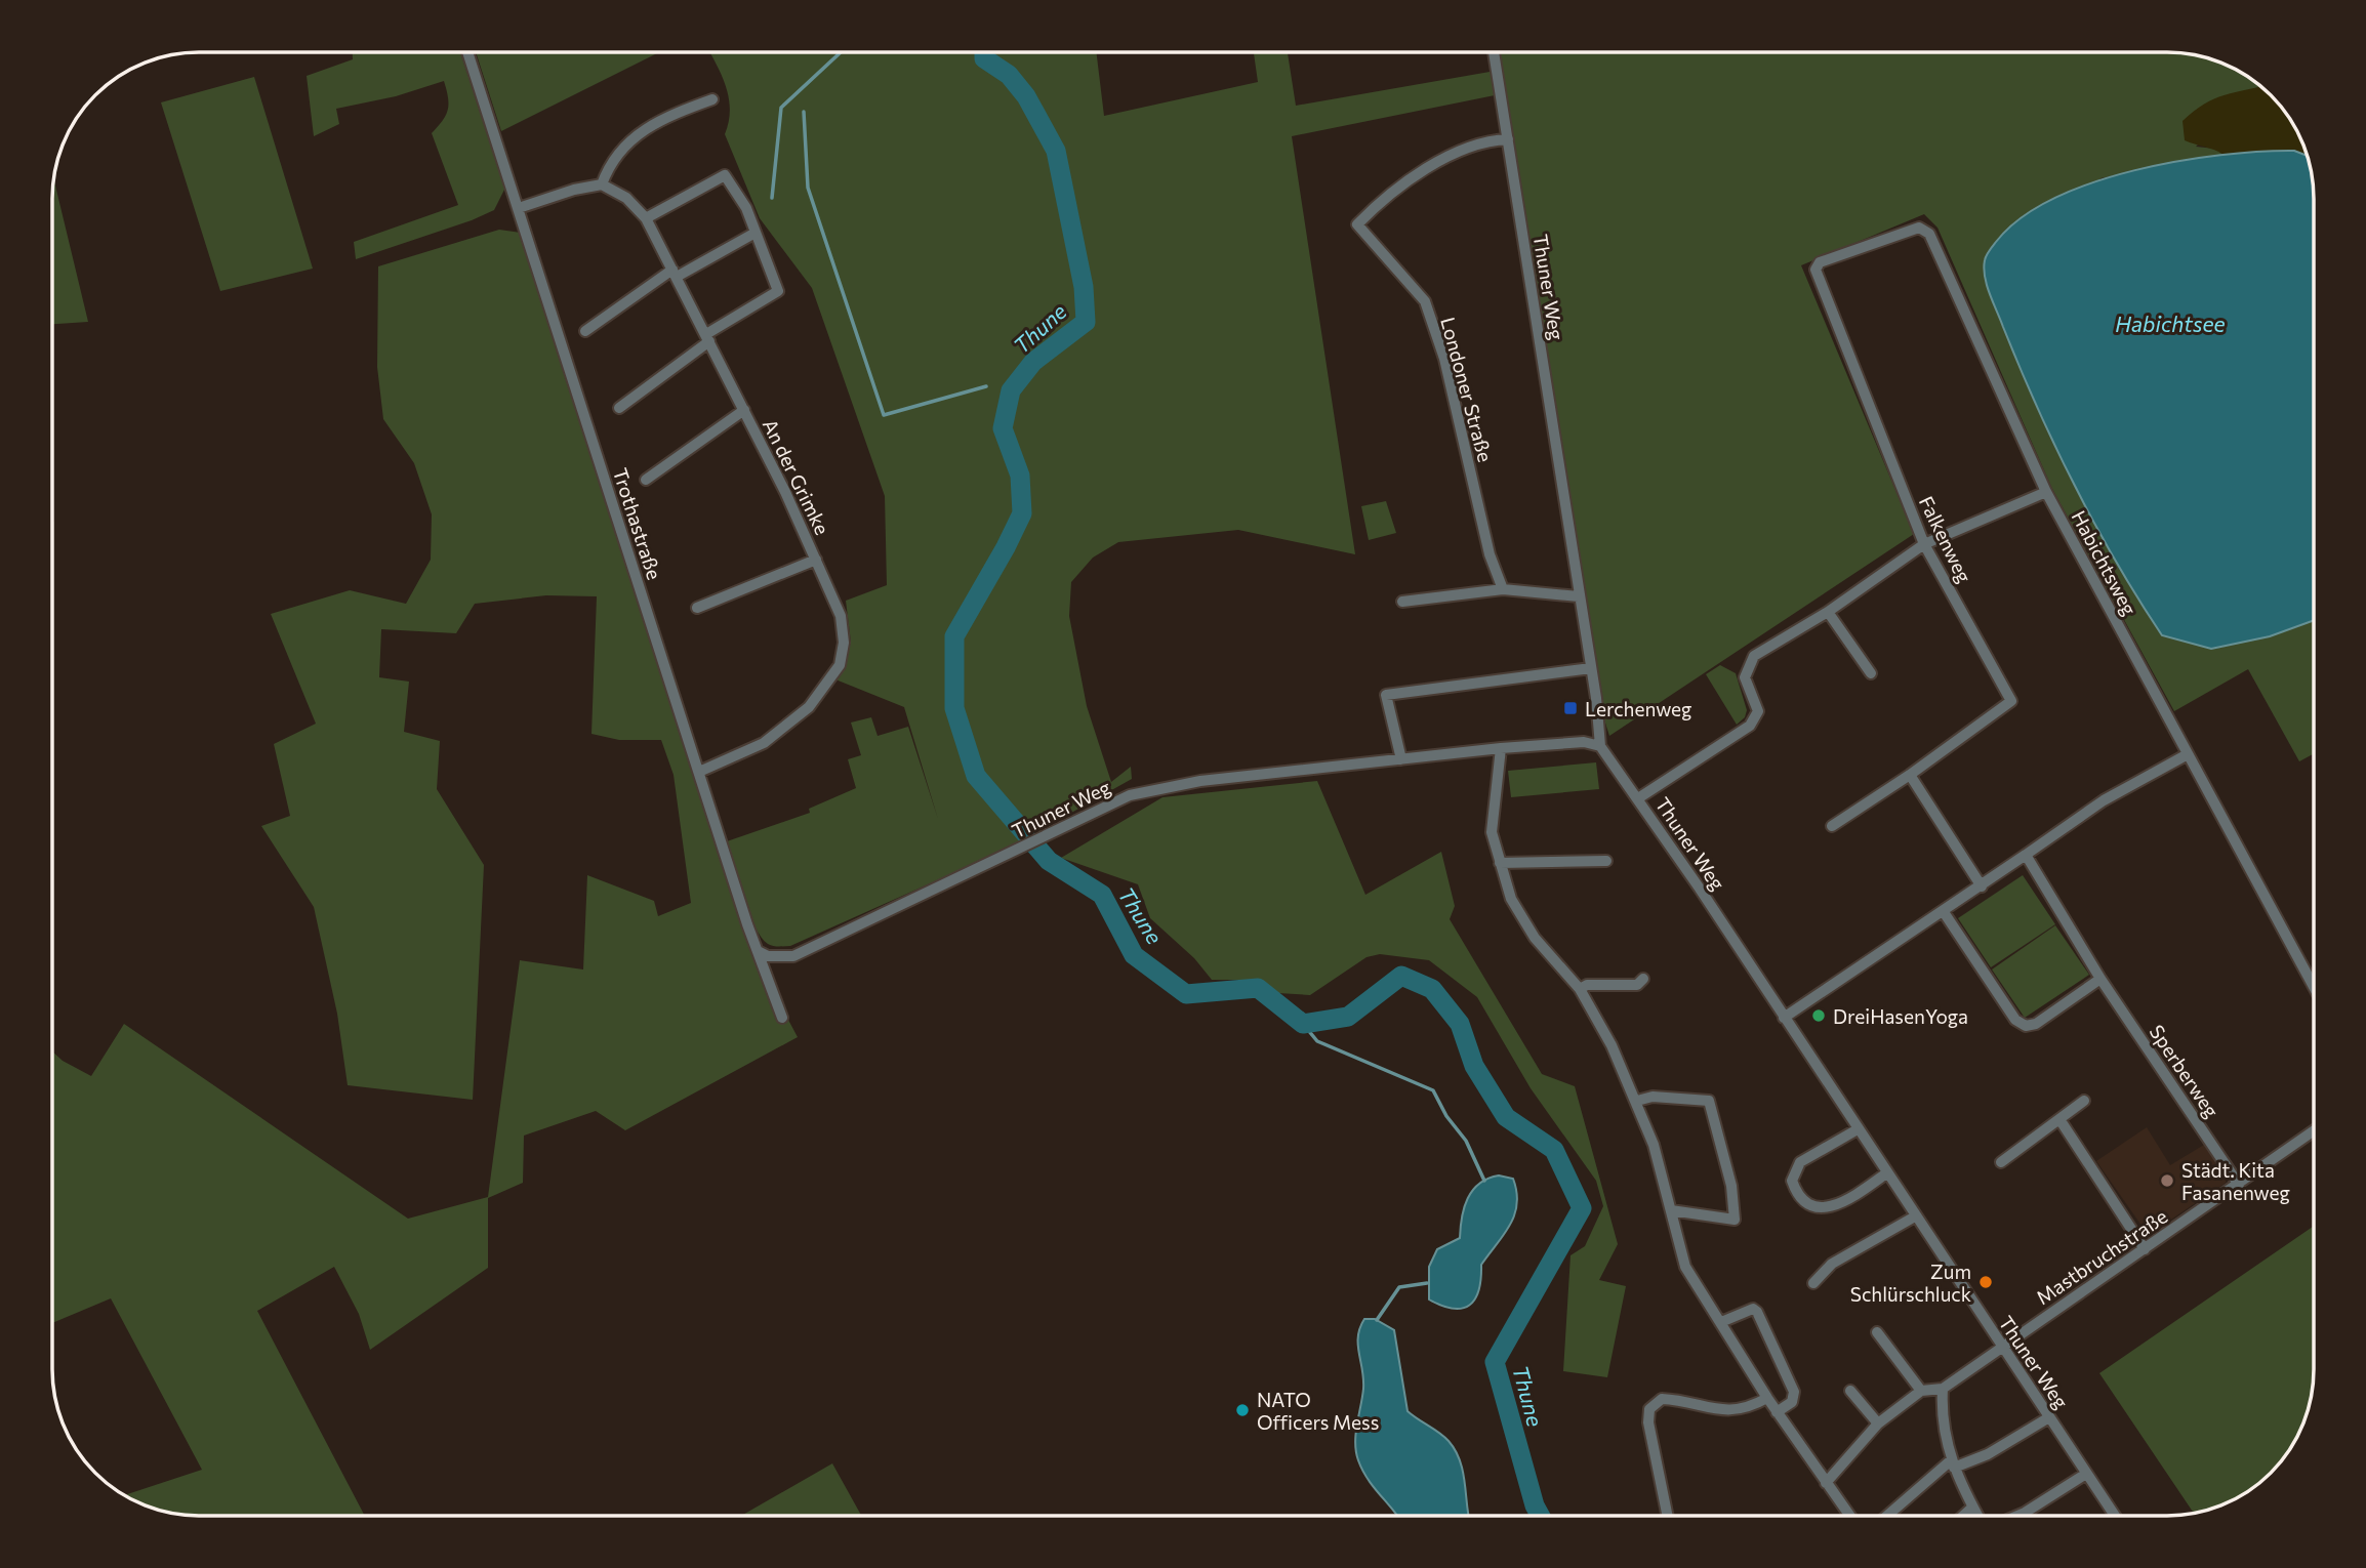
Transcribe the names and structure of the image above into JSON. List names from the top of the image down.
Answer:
{
  "streets": {
    "street": [
      "Thuner Weg",
      "Londoner Straße",
      "An der Grimke",
      "Trothastraße",
      "Falkenweg",
      "Habichtsweg",
      "Sperberweg",
      "Mastbruchstraße"
    ]
  },
  "crossings": [
    ["Thuner Weg", "Londoner Straße"],
    ["Thuner Weg", "Trothastraße"],
    ["Thuner Weg", "Mastbruchstraße"],
    ["An der Grimke", "Trothastraße"],
    ["Falkenweg", "Habichtsweg"],
    ["Sperberweg", "Mastbruchstraße"]
  ],
  "water": ["Habichtsee", "Thune"],
  "places": {
    "transit": ["Lerchenweg"],
    "other": [
      "DreiHasenYoga",
      "Städt. Kita Fasanenweg",
      "Zum Schlürschluck",
      "NATO Officers Mess"
    ]
  }
}
